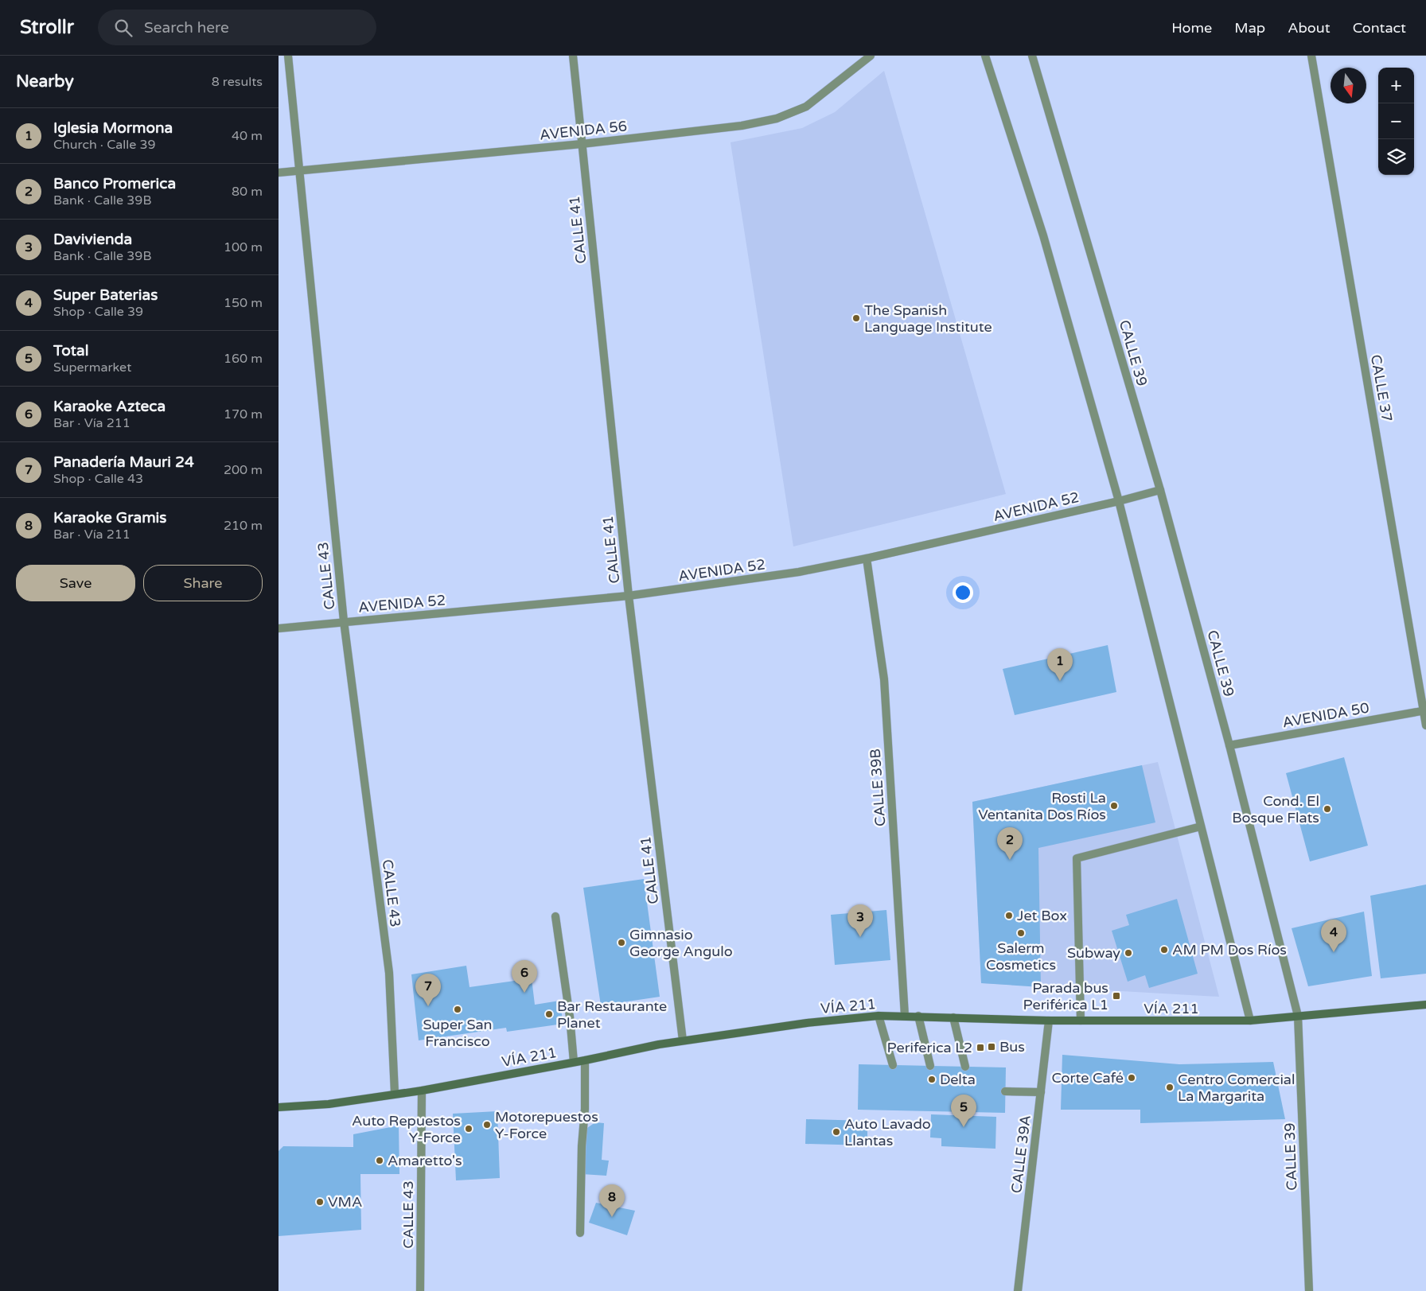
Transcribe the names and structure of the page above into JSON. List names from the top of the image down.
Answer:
{
  "streets": {
    "main road": ["VÍA 211"],
    "street": [
      "AVENIDA 56",
      "CALLE 41",
      "CALLE 39",
      "CALLE 37",
      "AVENIDA 52",
      "CALLE 43",
      "AVENIDA 50",
      "CALLE 39B",
      "CALLE 39A"
    ]
  },
  "crossings": [
    ["AVENIDA 56", "CALLE 41"],
    ["AVENIDA 56", "CALLE 43"],
    ["CALLE 41", "AVENIDA 52"],
    ["CALLE 41", "VÍA 211"],
    ["CALLE 39", "AVENIDA 52"],
    ["CALLE 39", "AVENIDA 50"],
    ["CALLE 39", "VÍA 211"],
    ["CALLE 37", "AVENIDA 50"],
    ["AVENIDA 52", "CALLE 43"],
    ["AVENIDA 52", "CALLE 39B"],
    ["CALLE 43", "VÍA 211"],
    ["CALLE 39B", "VÍA 211"],
    ["VÍA 211", "CALLE 39A"]
  ],
  "places": {
    "other": [
      "The Spanish Language Institute",
      "Rosti La Ventanita Dos Ríos",
      "Cond. El Bosque Flats",
      "Jet Box",
      "Salerm Cosmetics",
      "Gimnasio George Angulo",
      "AM PM Dos Ríos",
      "Subway",
      "Super San Francisco",
      "Bar Restaurante Planet",
      "Corte Café",
      "Delta",
      "Centro Comercial La Margarita",
      "Motorepuestos Y-Force",
      "Auto Repuestos Y-Force",
      "Auto Lavado Llantas",
      "Amaretto's",
      "VMA"
    ],
    "transit": ["Parada bus Periférica L1", "Bus", "Periferica L2"]
  },
  "north": "bottom",
  "page": {
    "header": "Strollr",
    "search": "Search here",
    "nav": [
      "Home",
      "Map",
      "About",
      "Contact"
    ],
    "heading": ["Nearby", "8 results"],
    "map_buttons": ["+", "−"],
    "list": [
      {
        "mark": "1",
        "name": "Iglesia Mormona",
        "note": "Church · Calle 39",
        "value": "40 m"
      },
      {
        "mark": "2",
        "name": "Banco Promerica",
        "note": "Bank · Calle 39B",
        "value": "80 m"
      },
      {
        "mark": "3",
        "name": "Davivienda",
        "note": "Bank · Calle 39B",
        "value": "100 m"
      },
      {
        "mark": "4",
        "name": "Super Baterias",
        "note": "Shop · Calle 39",
        "value": "150 m"
      },
      {
        "mark": "5",
        "name": "Total",
        "note": "Supermarket",
        "value": "160 m"
      },
      {
        "mark": "6",
        "name": "Karaoke Azteca",
        "note": "Bar · Vía 211",
        "value": "170 m"
      },
      {
        "mark": "7",
        "name": "Panadería Mauri 24",
        "note": "Shop · Calle 43",
        "value": "200 m"
      },
      {
        "mark": "8",
        "name": "Karaoke Gramis",
        "note": "Bar · Vía 211",
        "value": "210 m"
      }
    ],
    "buttons": ["Save", "Share"],
    "pins": [
      "1",
      "2",
      "3",
      "4",
      "6",
      "7",
      "5",
      "8"
    ]
  }
}
